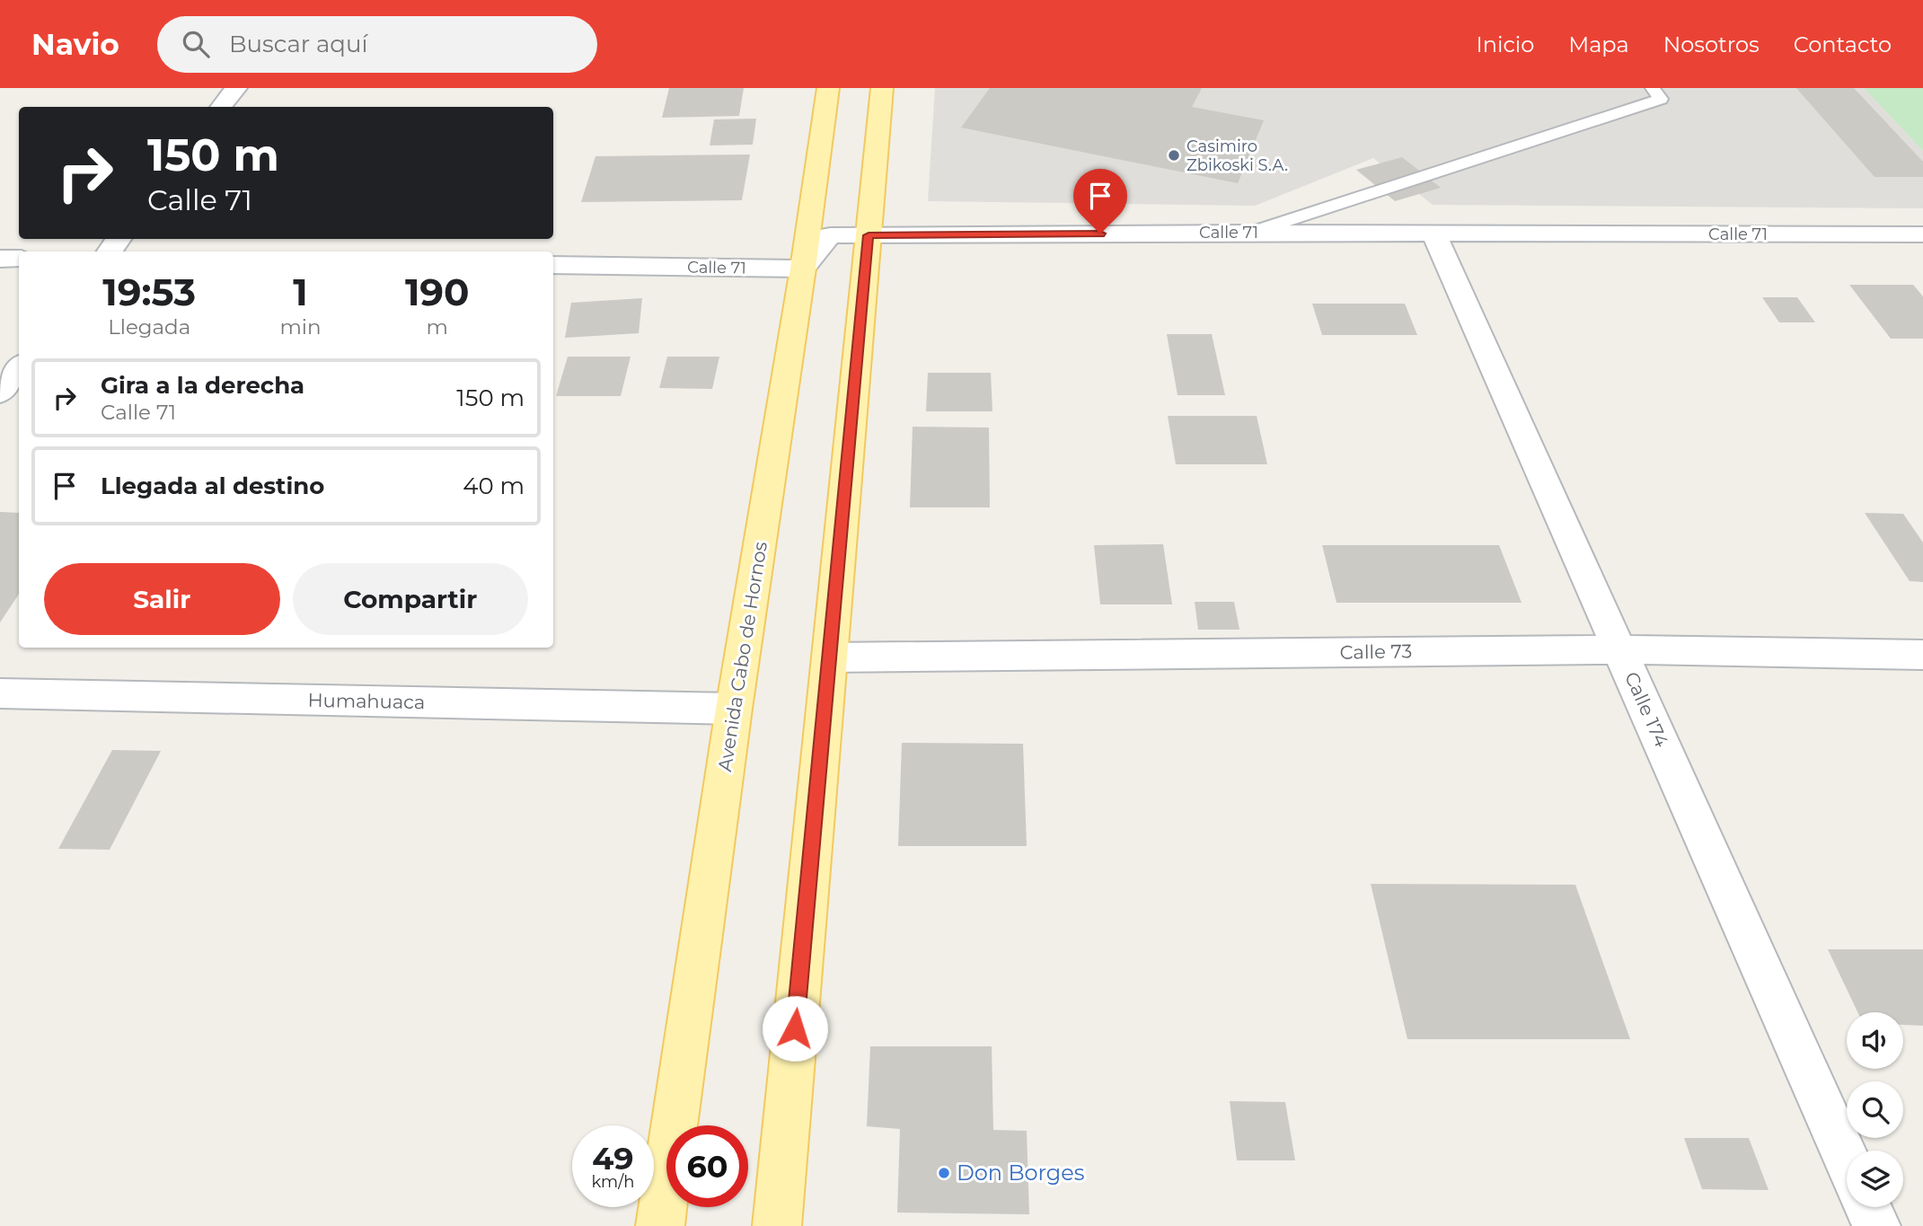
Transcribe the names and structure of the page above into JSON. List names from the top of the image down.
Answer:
{
  "streets": {
    "main road": ["Avenida Cabo de Hornos"],
    "street": [
      "Calle 71",
      "Calle 73",
      "Humahuaca",
      "Calle 174"
    ]
  },
  "crossings": [
    ["Calle 71", "Avenida Cabo de Hornos"],
    ["Calle 71", "Calle 174"],
    ["Calle 73", "Calle 174"],
    ["Avenida Cabo de Hornos", "Humahuaca"]
  ],
  "places": ["Casimiro Zbikoski S.A.", "Don Borges"],
  "page": {
    "header": "Navio",
    "search": "Buscar aquí",
    "nav": [
      "Inicio",
      "Mapa",
      "Nosotros",
      "Contacto"
    ],
    "turn": ["150 m", "Calle 71"],
    "eta": [
      "19:53",
      "Llegada",
      "1",
      "min",
      "190",
      "m"
    ],
    "list": [
      {
        "name": "Gira a la derecha",
        "note": "Calle 71",
        "value": "150 m"
      },
      {
        "name": "Llegada al destino",
        "value": "40 m"
      }
    ],
    "buttons": ["Salir", "Compartir"],
    "speed": "49 km/h",
    "limit": "60"
  }
}
